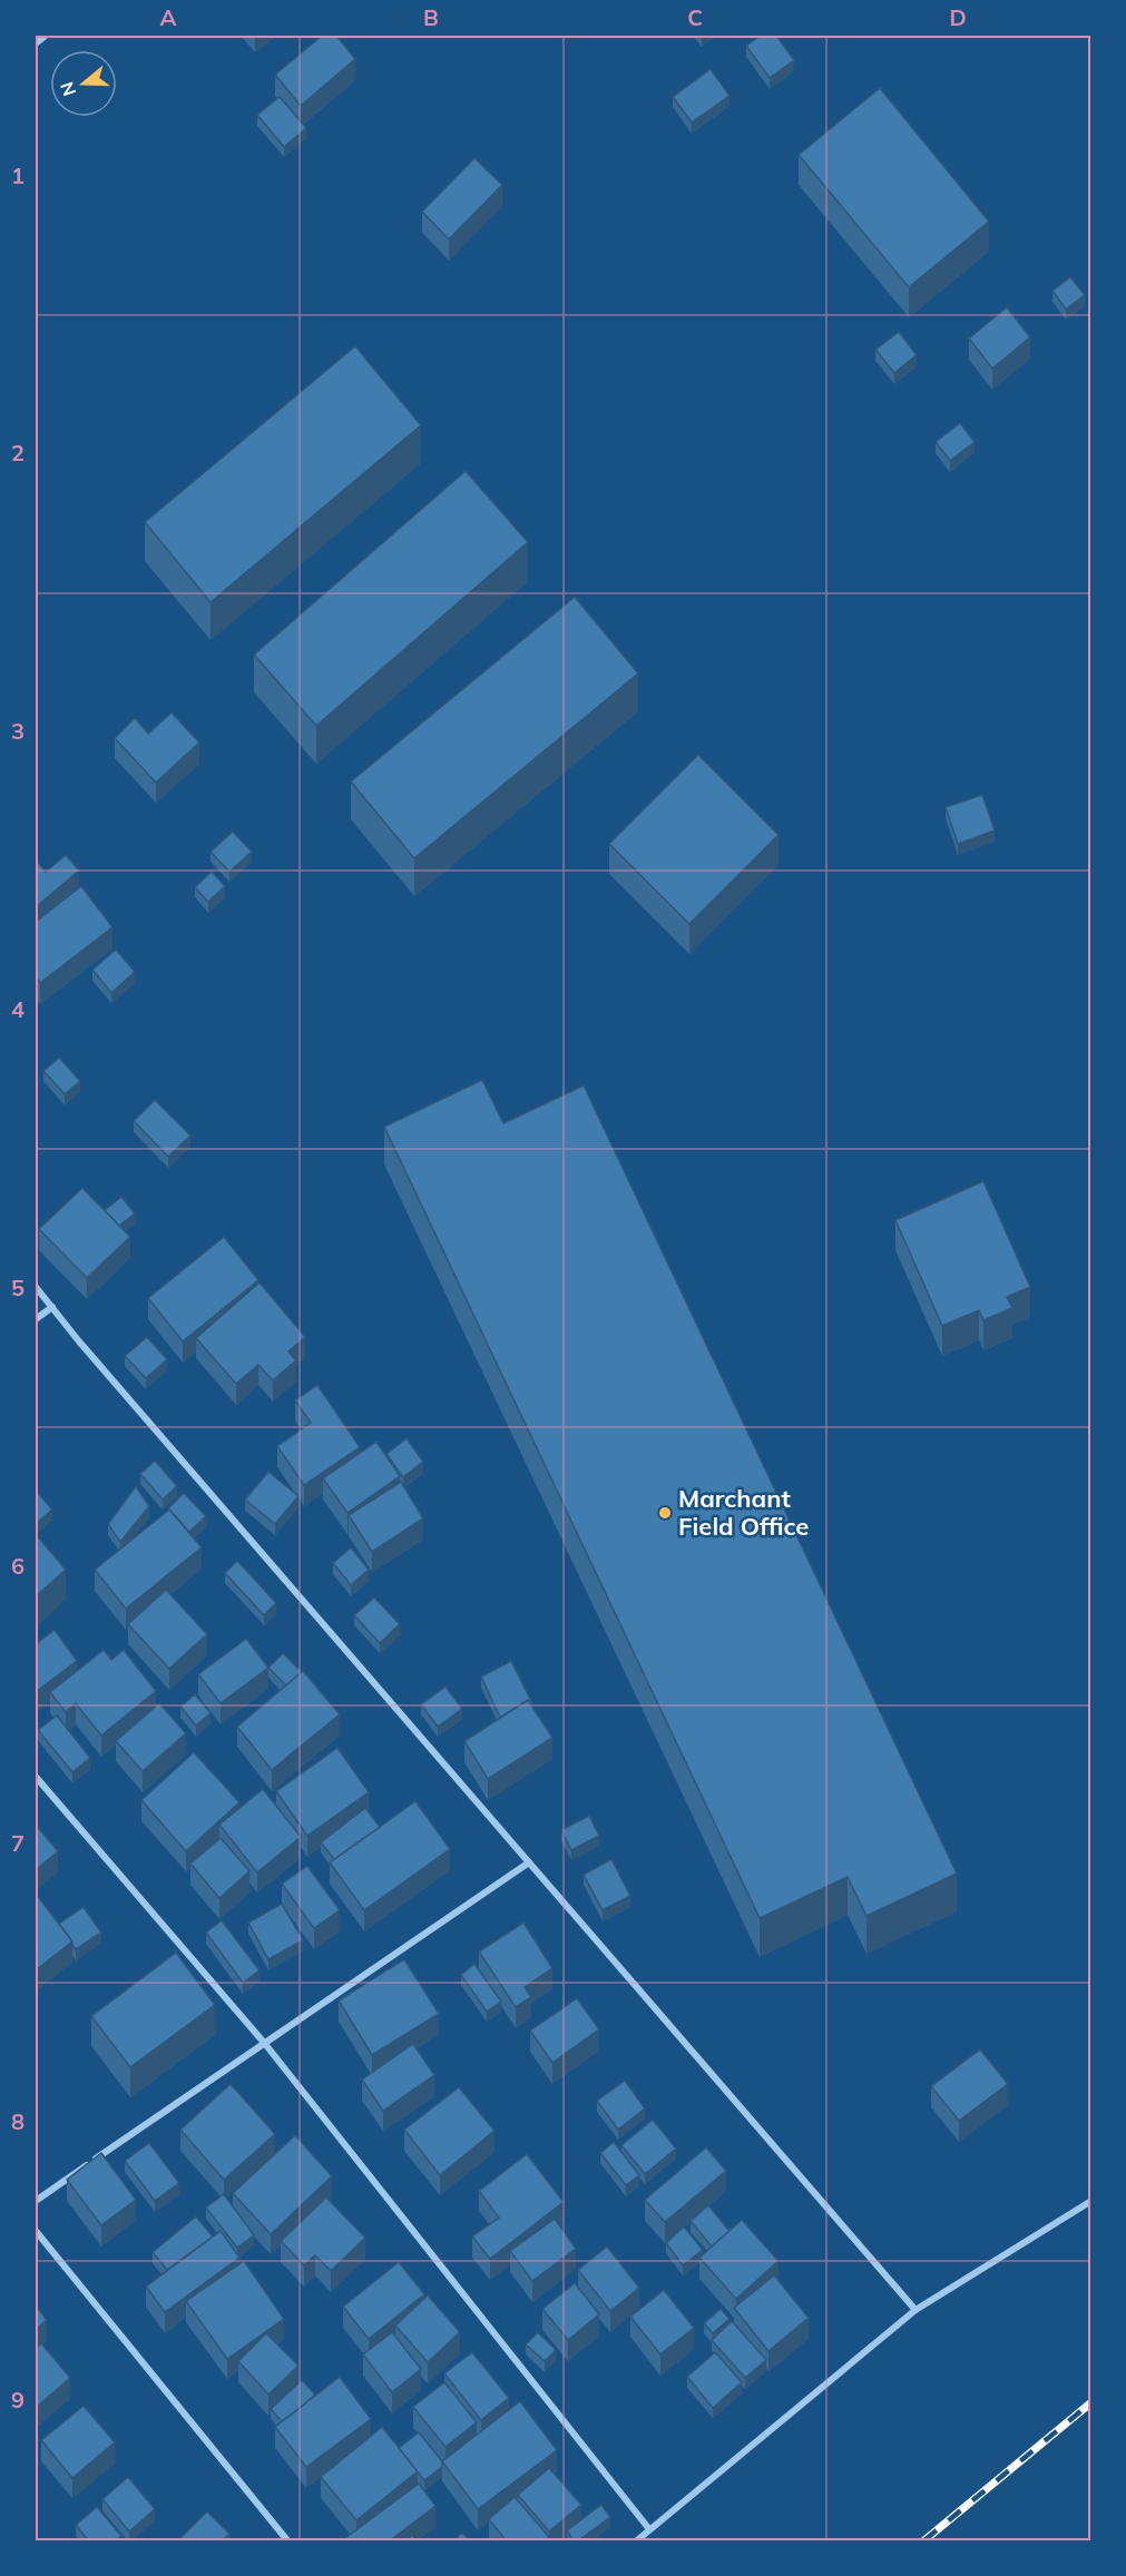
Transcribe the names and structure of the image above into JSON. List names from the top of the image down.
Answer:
{
  "places": ["Marchant Field Office"],
  "north": "left",
  "grid": {
    "columns": [
      "A",
      "B",
      "C",
      "D"
    ],
    "rows": [
      "1",
      "2",
      "3",
      "4",
      "5",
      "6",
      "7",
      "8",
      "9"
    ]
  }
}
